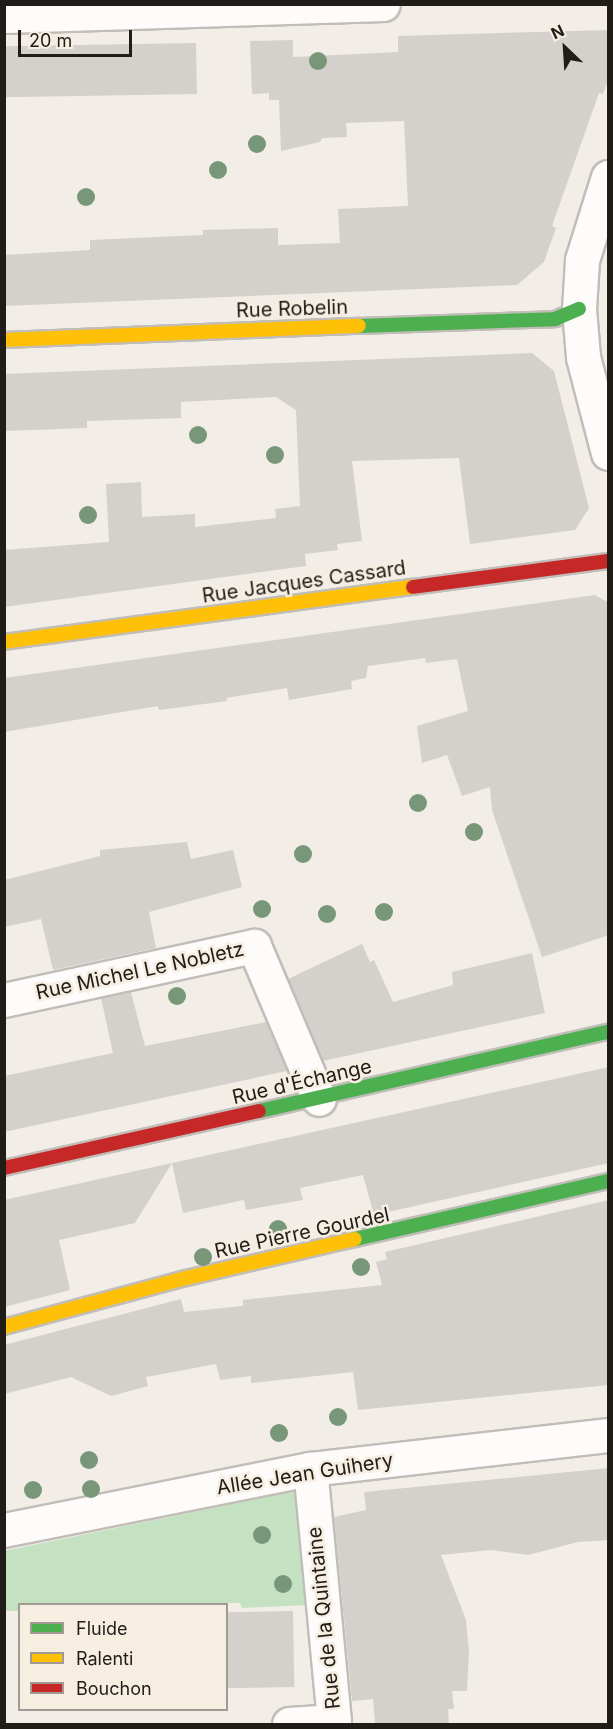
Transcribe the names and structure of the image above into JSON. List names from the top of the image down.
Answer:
{
  "streets": {
    "street": [
      "Rue Robelin",
      "Rue Jacques Cassard",
      "Rue Michel Le Nobletz",
      "Rue d'Échange",
      "Rue Pierre Gourdel",
      "Allée Jean Guihery",
      "Rue de la Quintaine"
    ]
  },
  "crossings": [
    ["Rue Michel Le Nobletz", "Rue d'Échange"],
    ["Allée Jean Guihery", "Rue de la Quintaine"]
  ],
  "legend": ["Fluide", "Ralenti", "Bouchon"],
  "scale_bar": "20 m",
  "north": "top left"
}
